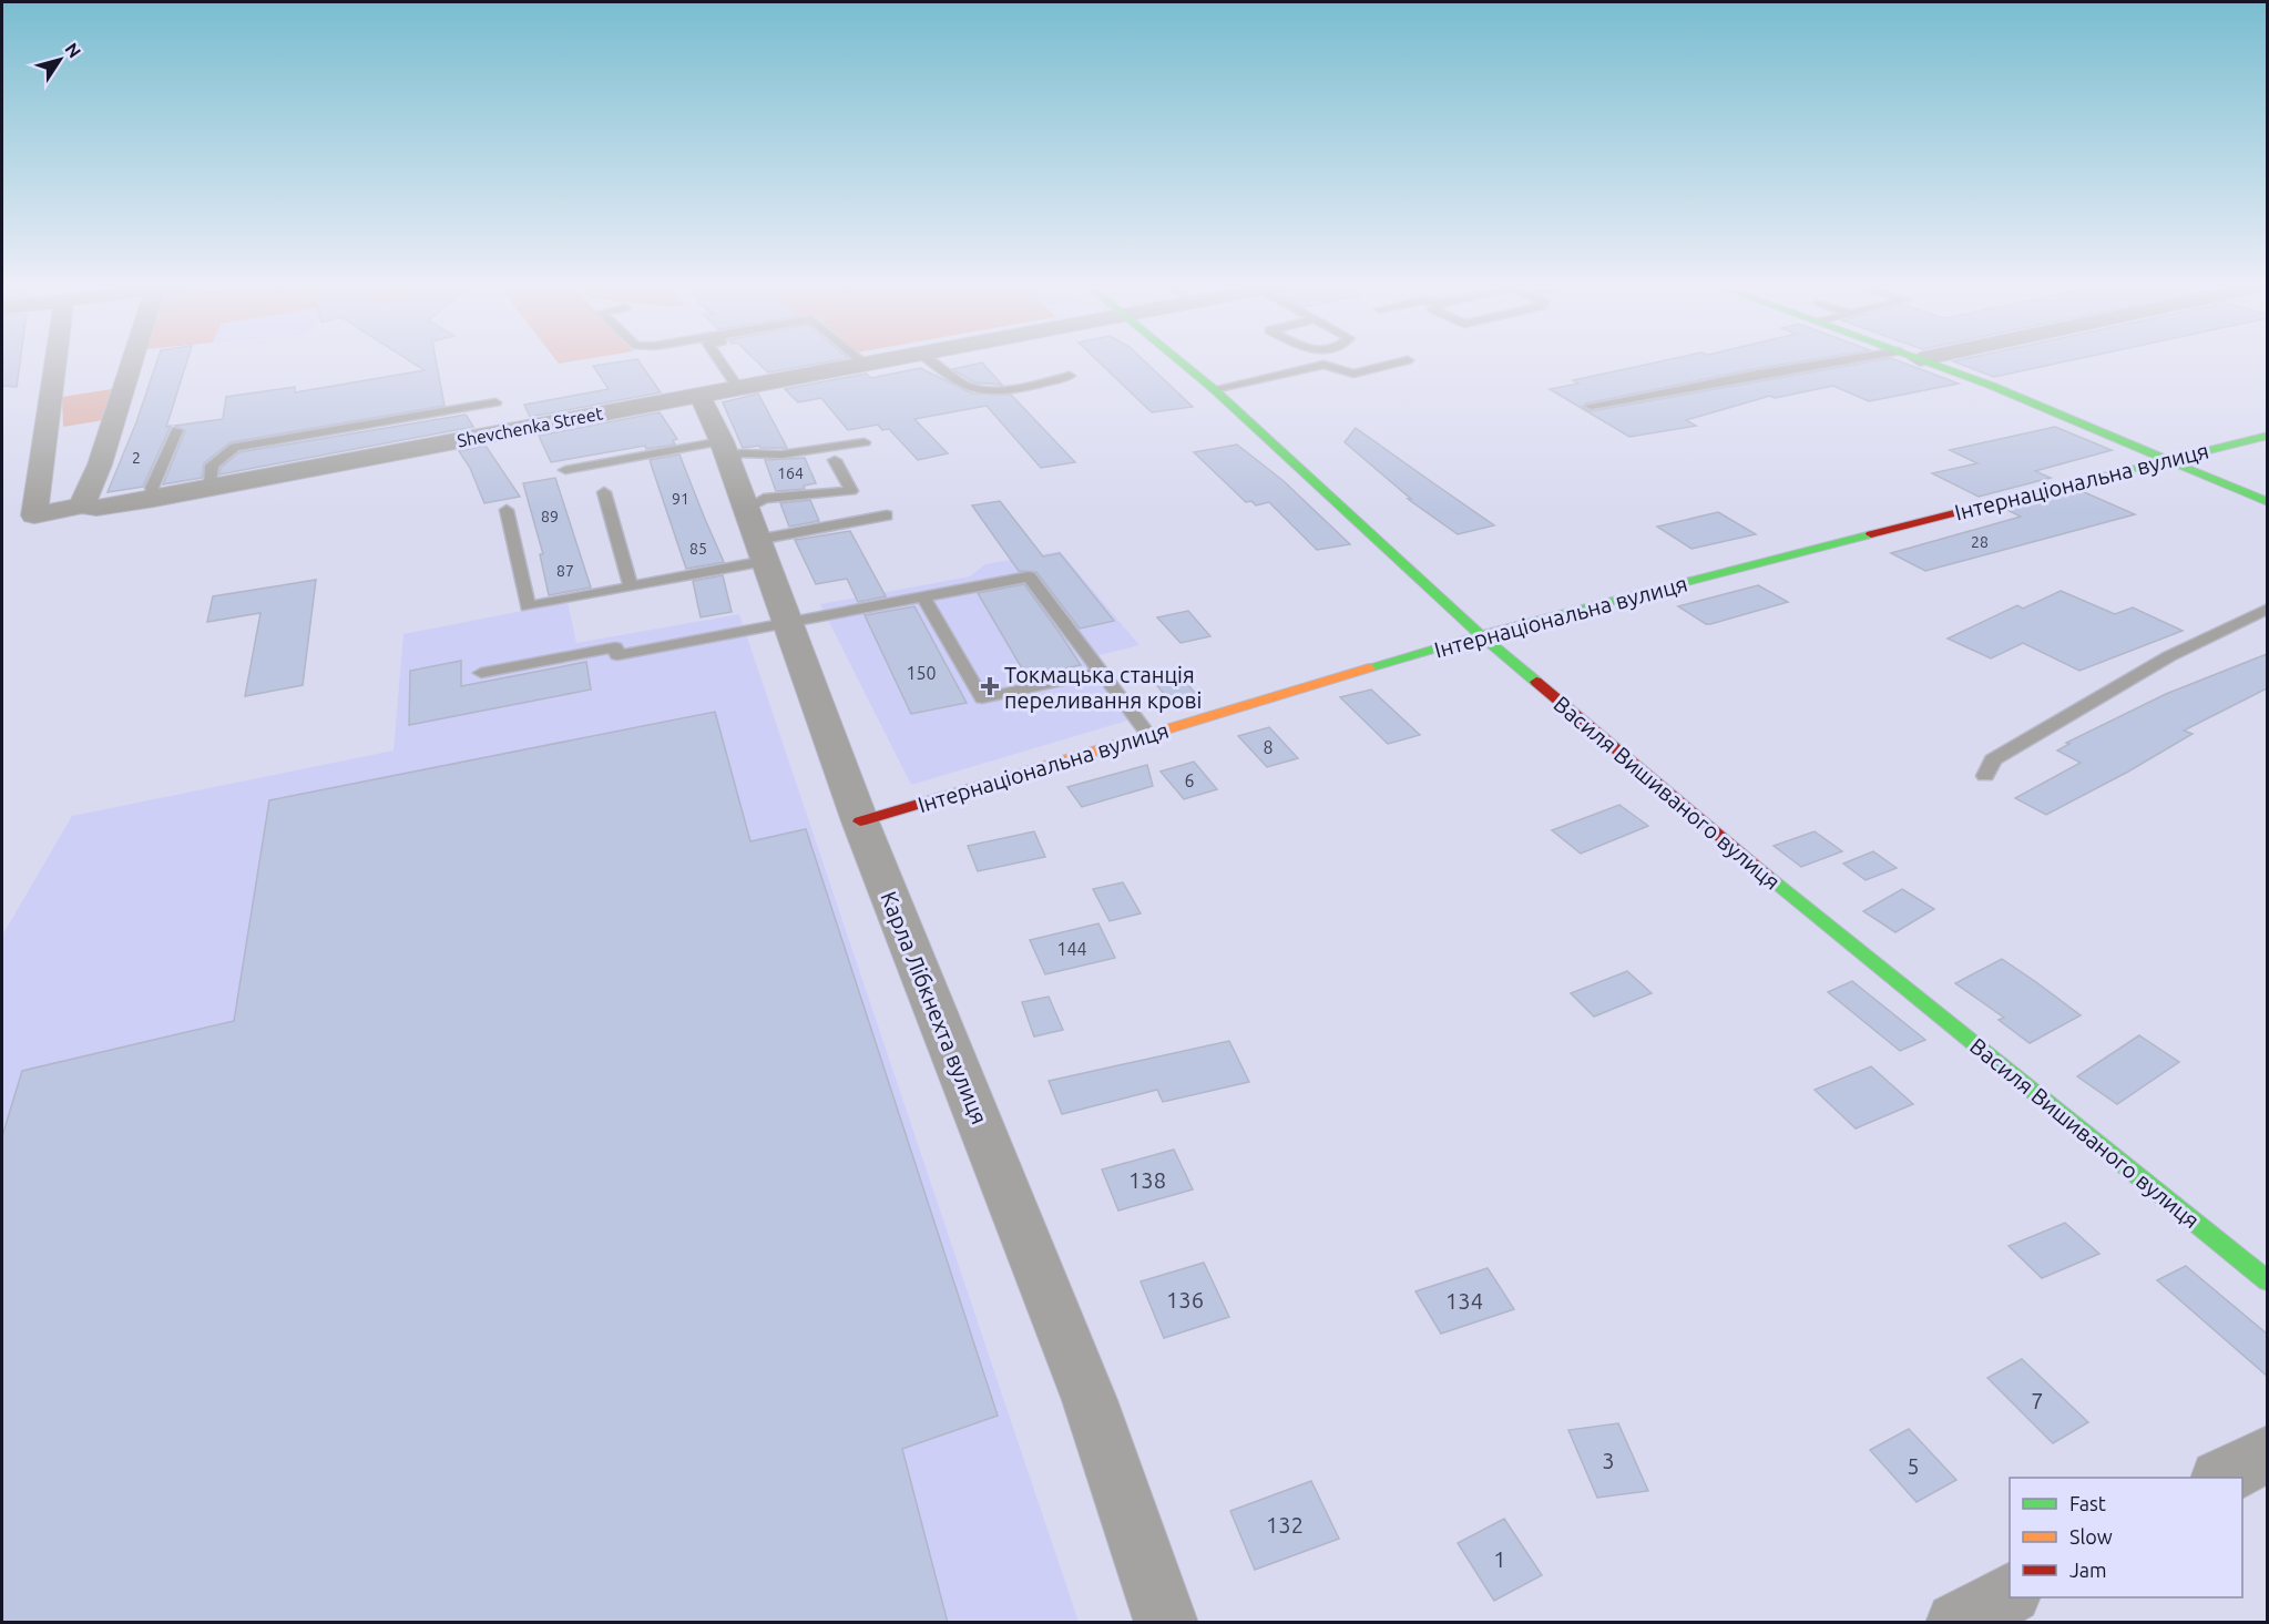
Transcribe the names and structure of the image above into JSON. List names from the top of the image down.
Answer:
{
  "streets": {
    "street": [
      "Shevchenka Street",
      "Інтернаціональна вулиця",
      "Василя Вишиваного вулиця",
      "Карла Лібкнехта вулиця"
    ]
  },
  "crossings": [
    ["Shevchenka Street", "Карла Лібкнехта вулиця"],
    ["Інтернаціональна вулиця", "Василя Вишиваного вулиця"],
    ["Інтернаціональна вулиця", "Карла Лібкнехта вулиця"]
  ],
  "places": {
    "health": ["Токмацька станція переливання крові"]
  },
  "house_numbers": [
    "2",
    "164",
    "91",
    "89",
    "28",
    "85",
    "87",
    "150",
    "8",
    "6",
    "144",
    "138",
    "136",
    "134",
    "7",
    "3",
    "5",
    "132",
    "1"
  ],
  "legend": ["Fast", "Slow", "Jam"],
  "north": "top right"
}
